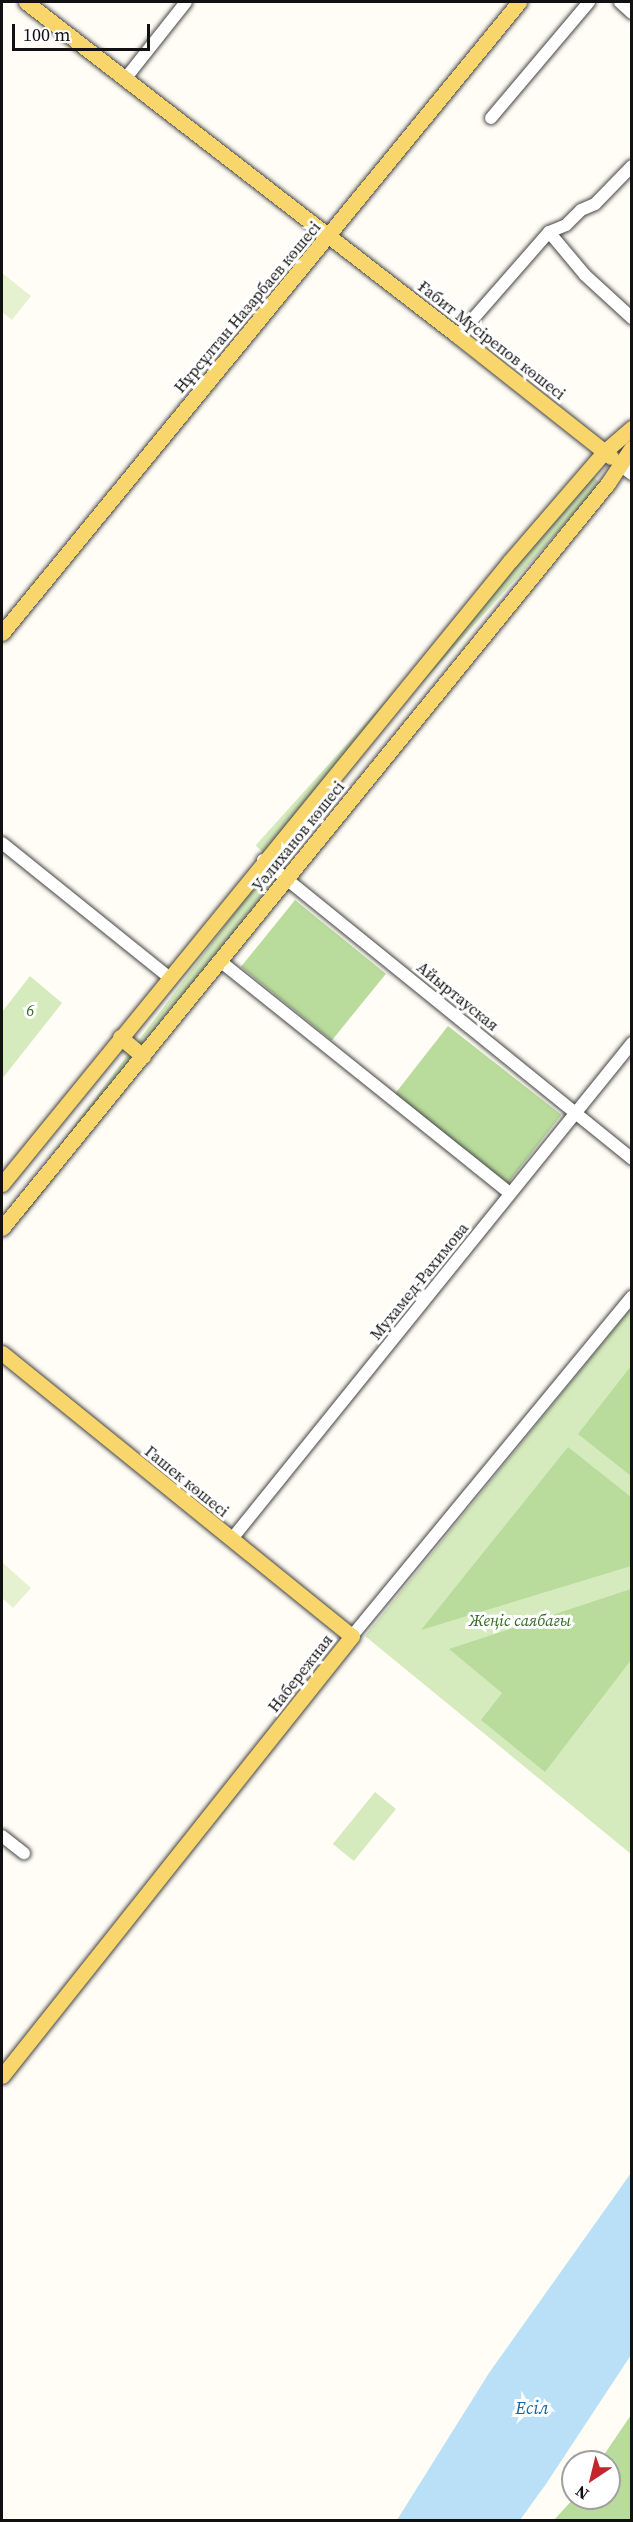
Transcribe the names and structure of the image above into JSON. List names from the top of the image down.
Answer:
{
  "streets": {
    "main road": [
      "Нұрсұлтан Назарбаев көшесі",
      "Ғабит Мүсірепов көшесі",
      "Уәлиханов көшесі",
      "Гашек көшесі",
      "Набережная"
    ],
    "street": ["Айыртауская", "Мухамед-Рахимова"]
  },
  "crossings": [
    ["Нұрсұлтан Назарбаев көшесі", "Ғабит Мүсірепов көшесі"],
    ["Ғабит Мүсірепов көшесі", "Уәлиханов көшесі"],
    ["Уәлиханов көшесі", "Айыртауская"],
    ["Айыртауская", "Мухамед-Рахимова"],
    ["Мухамед-Рахимова", "Гашек көшесі"],
    ["Гашек көшесі", "Набережная"]
  ],
  "water": ["Есіл"],
  "parks": ["6", "Жеңіс саябағы"],
  "scale_bar": "100 m",
  "north": "bottom left"
}
